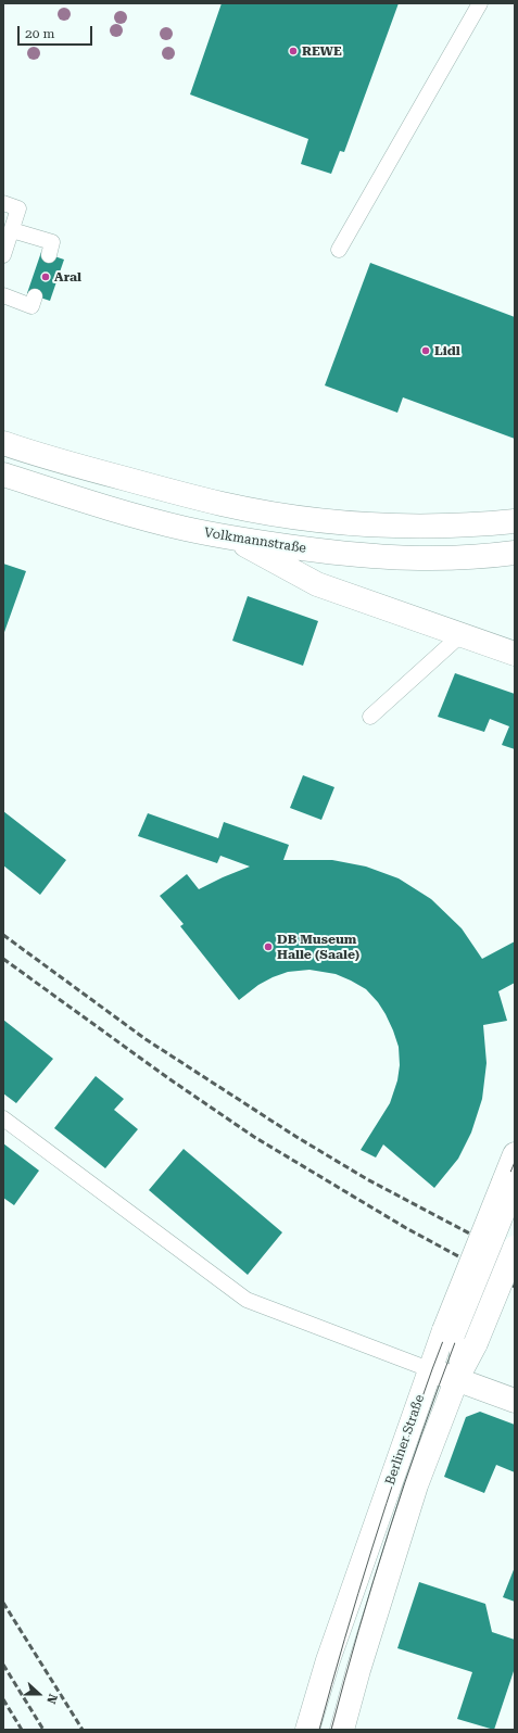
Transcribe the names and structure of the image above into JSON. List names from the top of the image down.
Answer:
{
  "streets": {
    "main road": ["Volkmannstraße", "Berliner Straße"]
  },
  "places": [
    "REWE",
    "Aral",
    "Lidl",
    "DB Museum Halle (Saale)"
  ],
  "scale_bar": "20 m",
  "north": "right"
}
